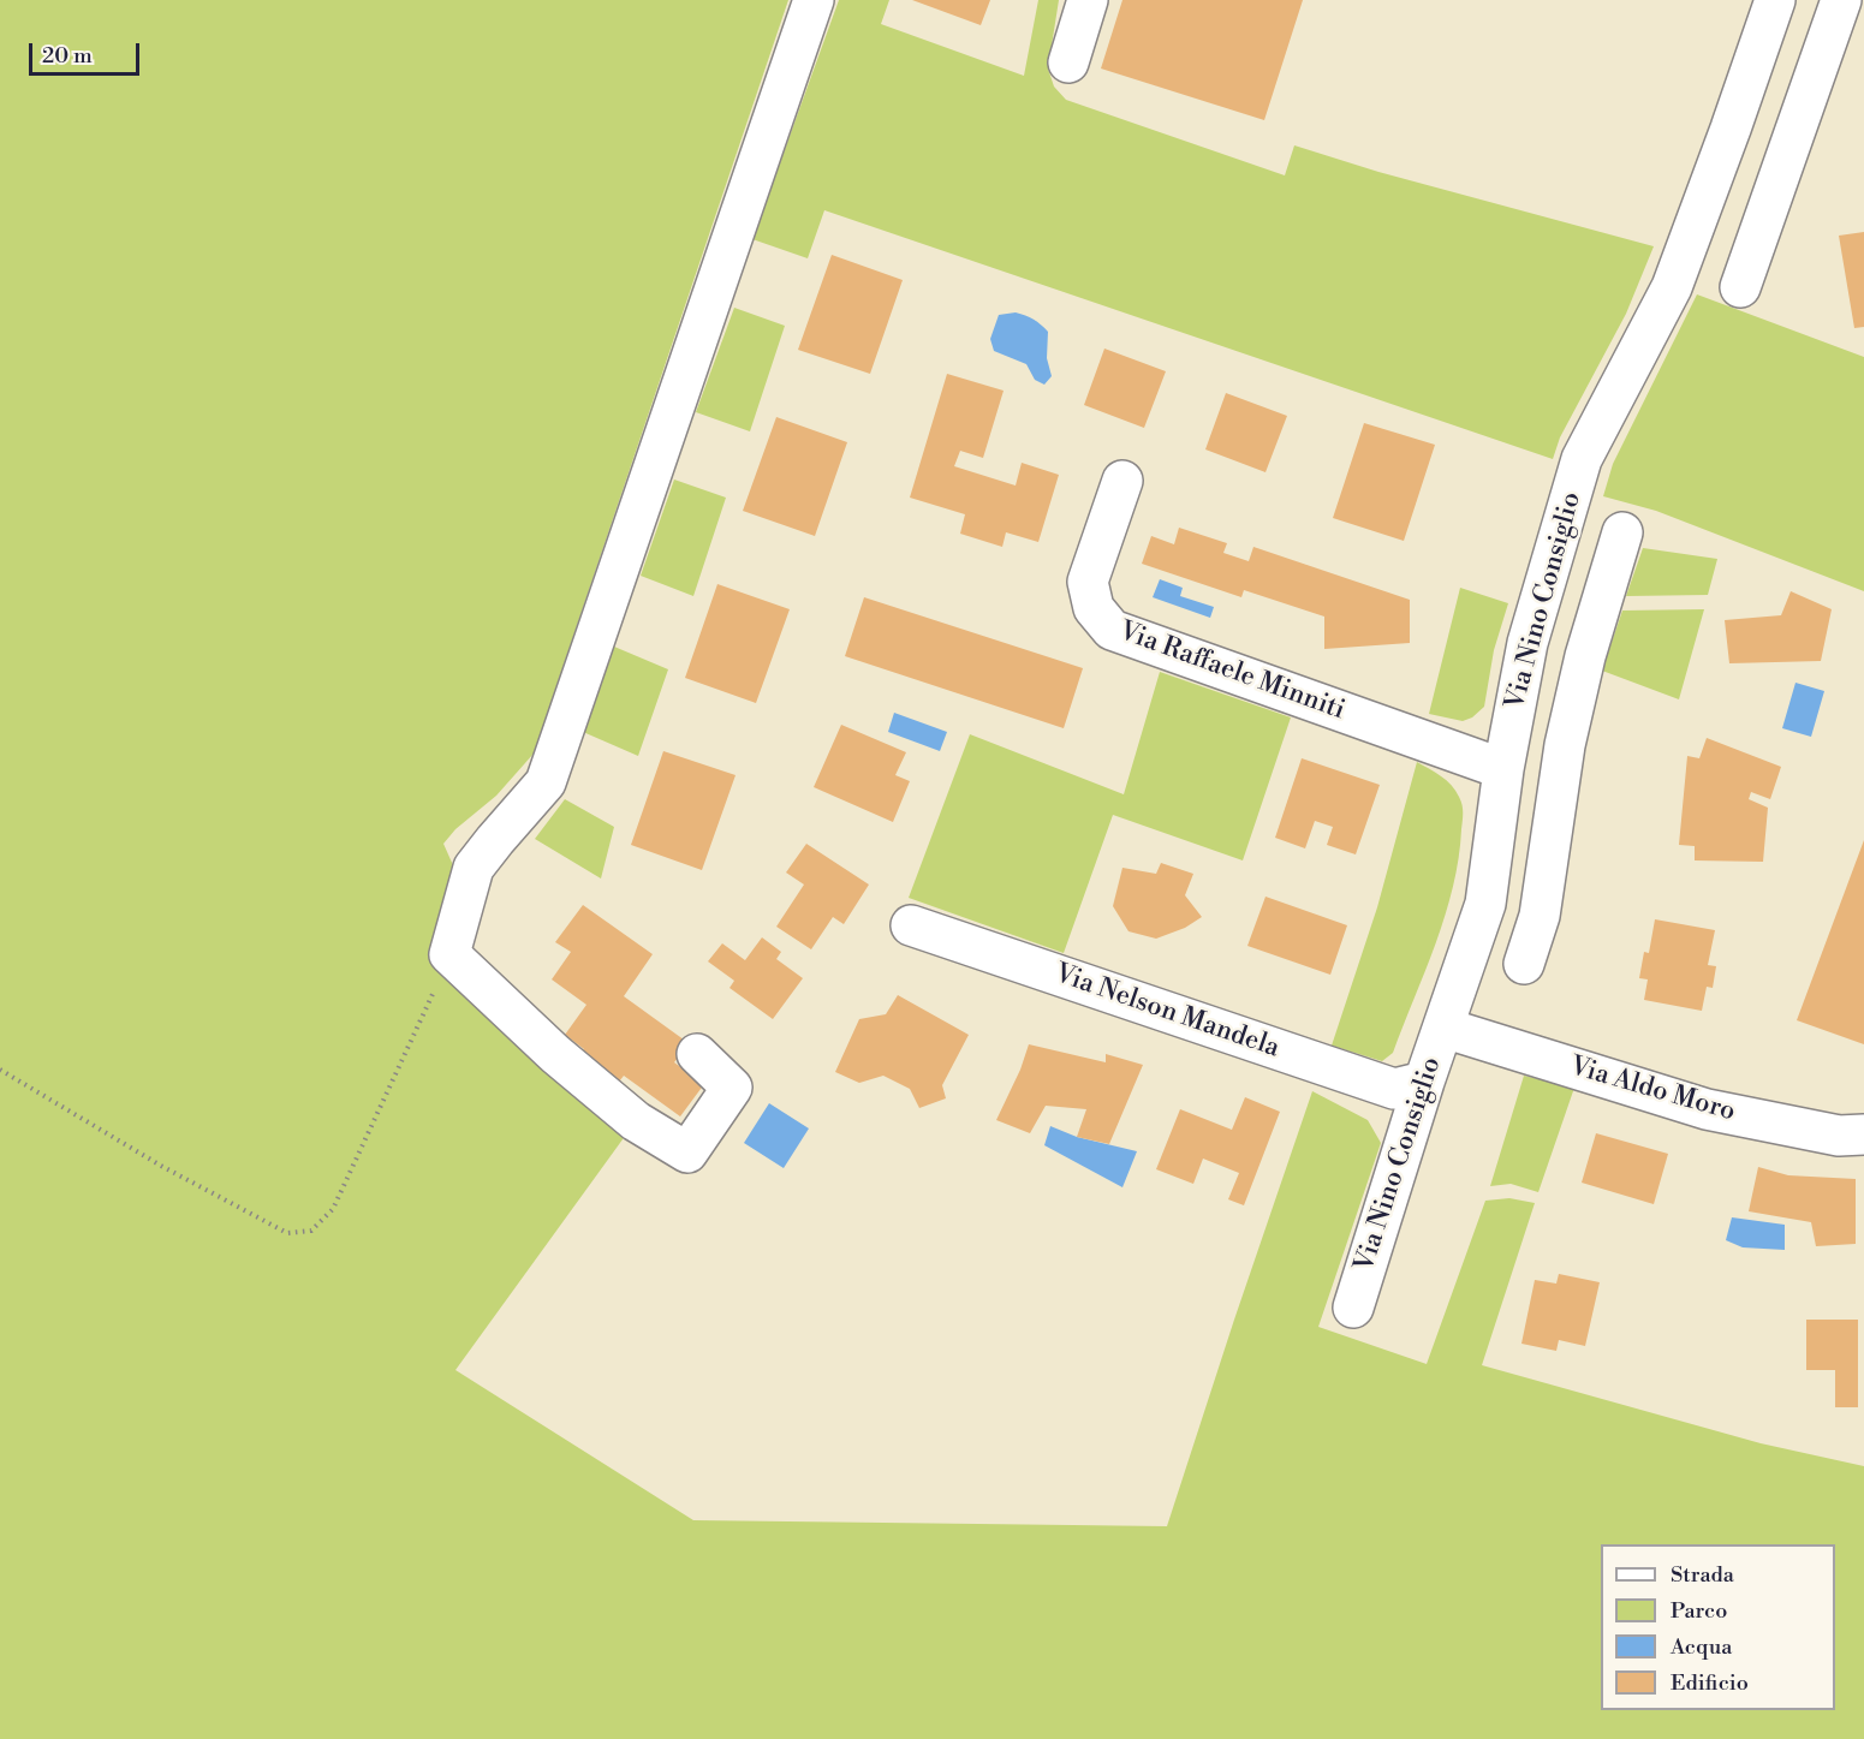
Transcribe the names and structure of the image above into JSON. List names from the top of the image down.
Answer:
{
  "streets": {
    "street": [
      "Via Nino Consiglio",
      "Via Raffaele Minniti",
      "Via Nelson Mandela",
      "Via Aldo Moro"
    ]
  },
  "crossings": [
    ["Via Nino Consiglio", "Via Raffaele Minniti"],
    ["Via Nino Consiglio", "Via Nelson Mandela"],
    ["Via Nino Consiglio", "Via Aldo Moro"]
  ],
  "legend": [
    "Strada",
    "Parco",
    "Acqua",
    "Edificio"
  ],
  "scale_bar": "20 m"
}
